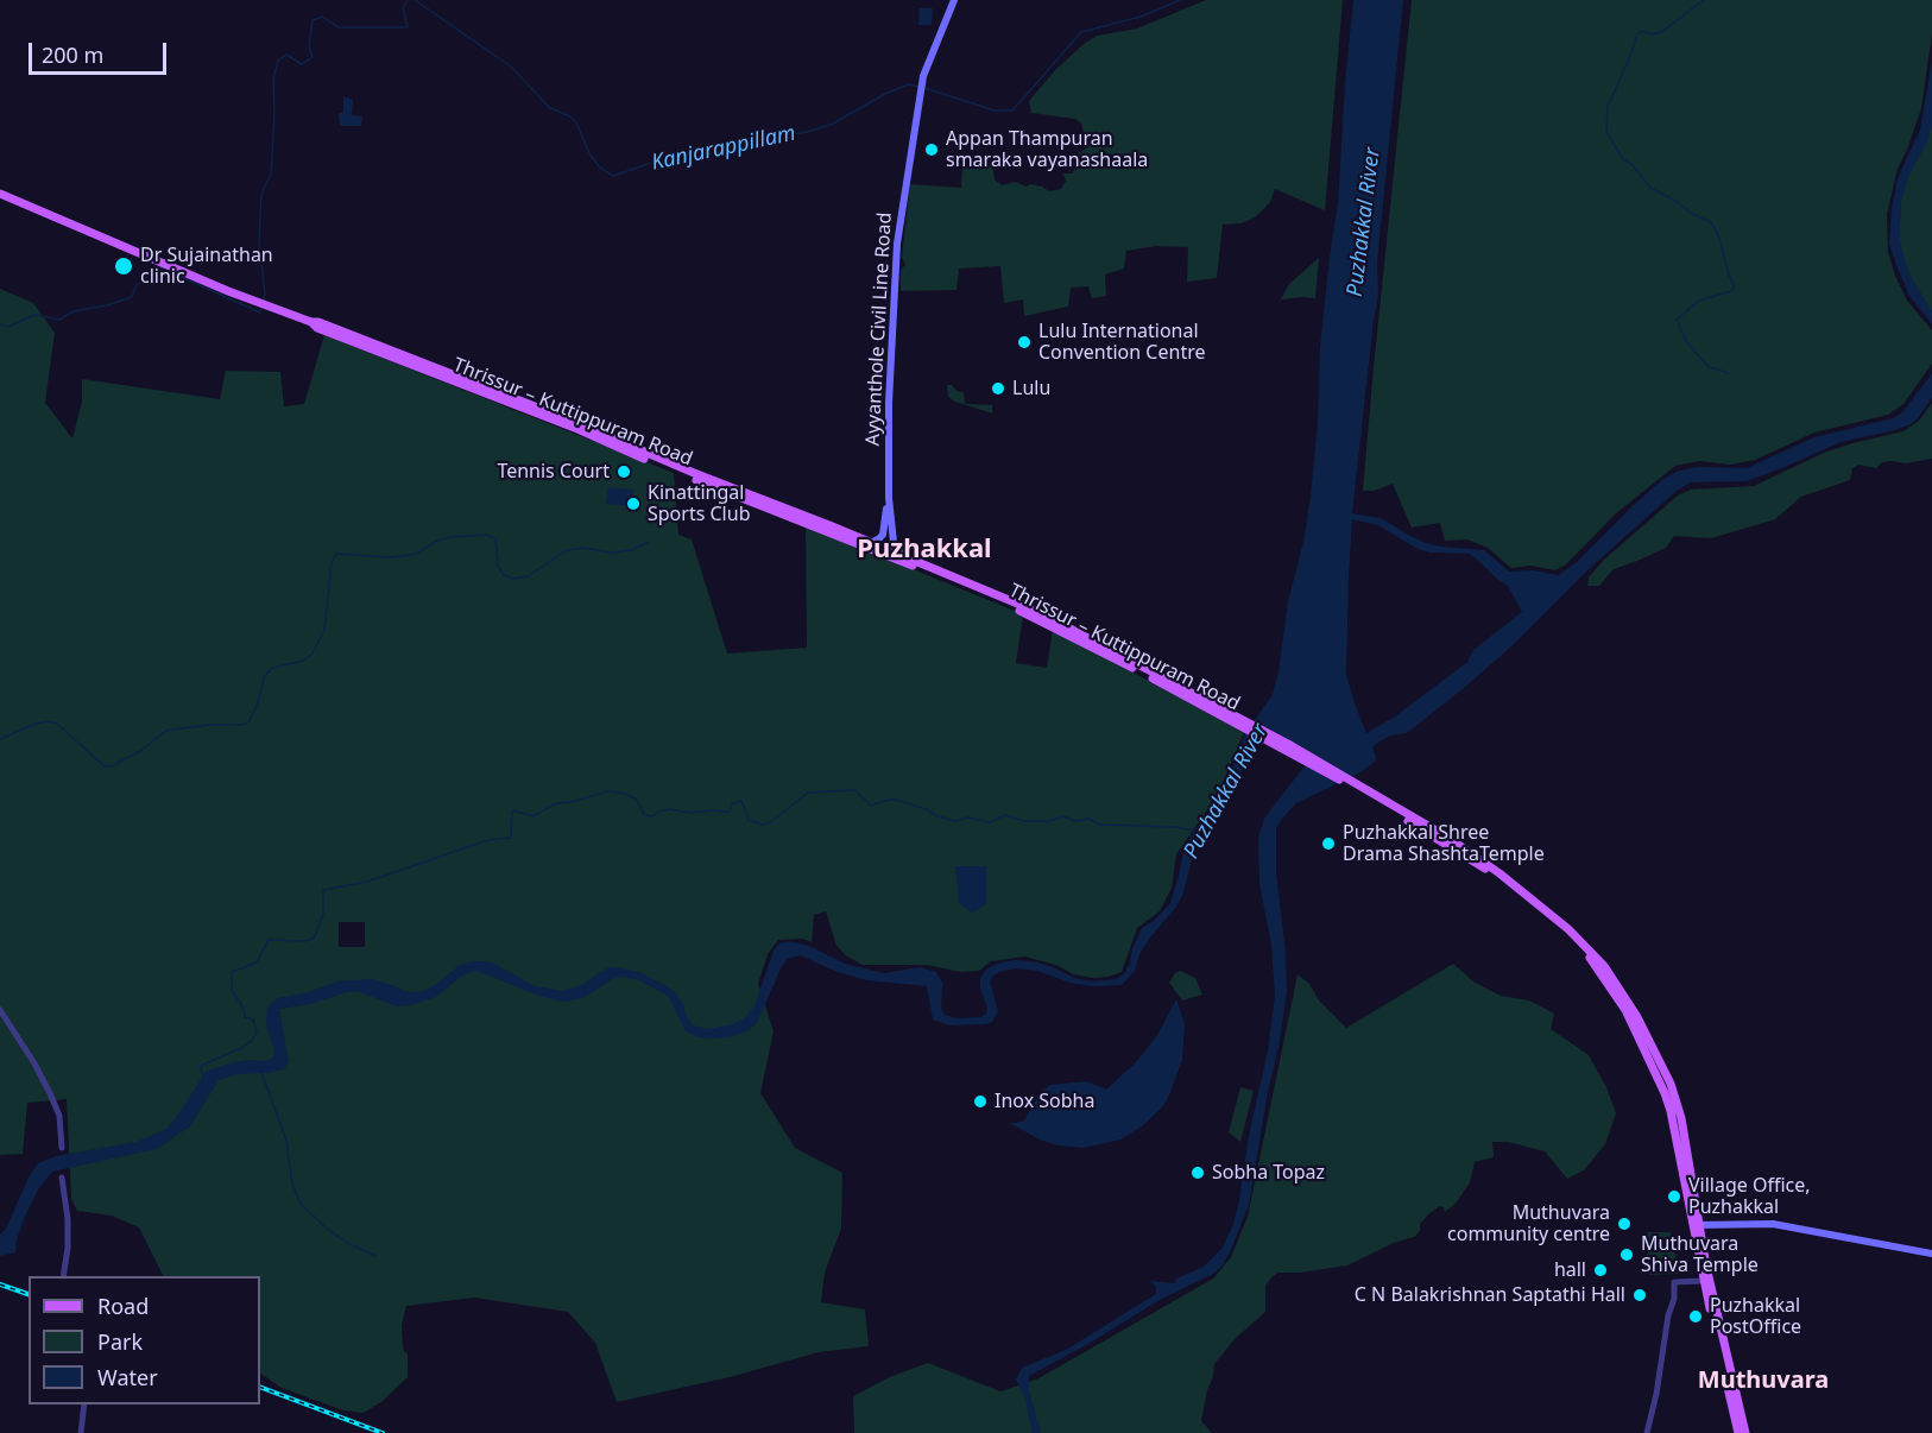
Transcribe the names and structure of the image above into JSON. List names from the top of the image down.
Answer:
{
  "streets": {
    "main road": ["Ayyanthole Civil Line Road", "Thrissur – Kuttippuram Road"]
  },
  "crossings": [
    ["Ayyanthole Civil Line Road", "Thrissur – Kuttippuram Road"]
  ],
  "districts": ["Puzhakkal", "Muthuvara"],
  "water": ["Kanjarappillam", "Puzhakkal River"],
  "places": [
    "Appan Thampuran smaraka vayanashaala",
    "Dr Sujainathan clinic",
    "Lulu International Convention Centre",
    "Lulu",
    "Tennis Court",
    "Kinattingal Sports Club",
    "Puzhakkal Shree Drama ShashtaTemple",
    "Inox Sobha",
    "Sobha Topaz",
    "Village Office, Puzhakkal",
    "Muthuvara community centre",
    "Muthuvara Shiva Temple",
    "hall",
    "C N Balakrishnan Saptathi Hall",
    "Puzhakkal PostOffice"
  ],
  "legend": ["Road", "Park", "Water"],
  "scale_bar": "200 m"
}
